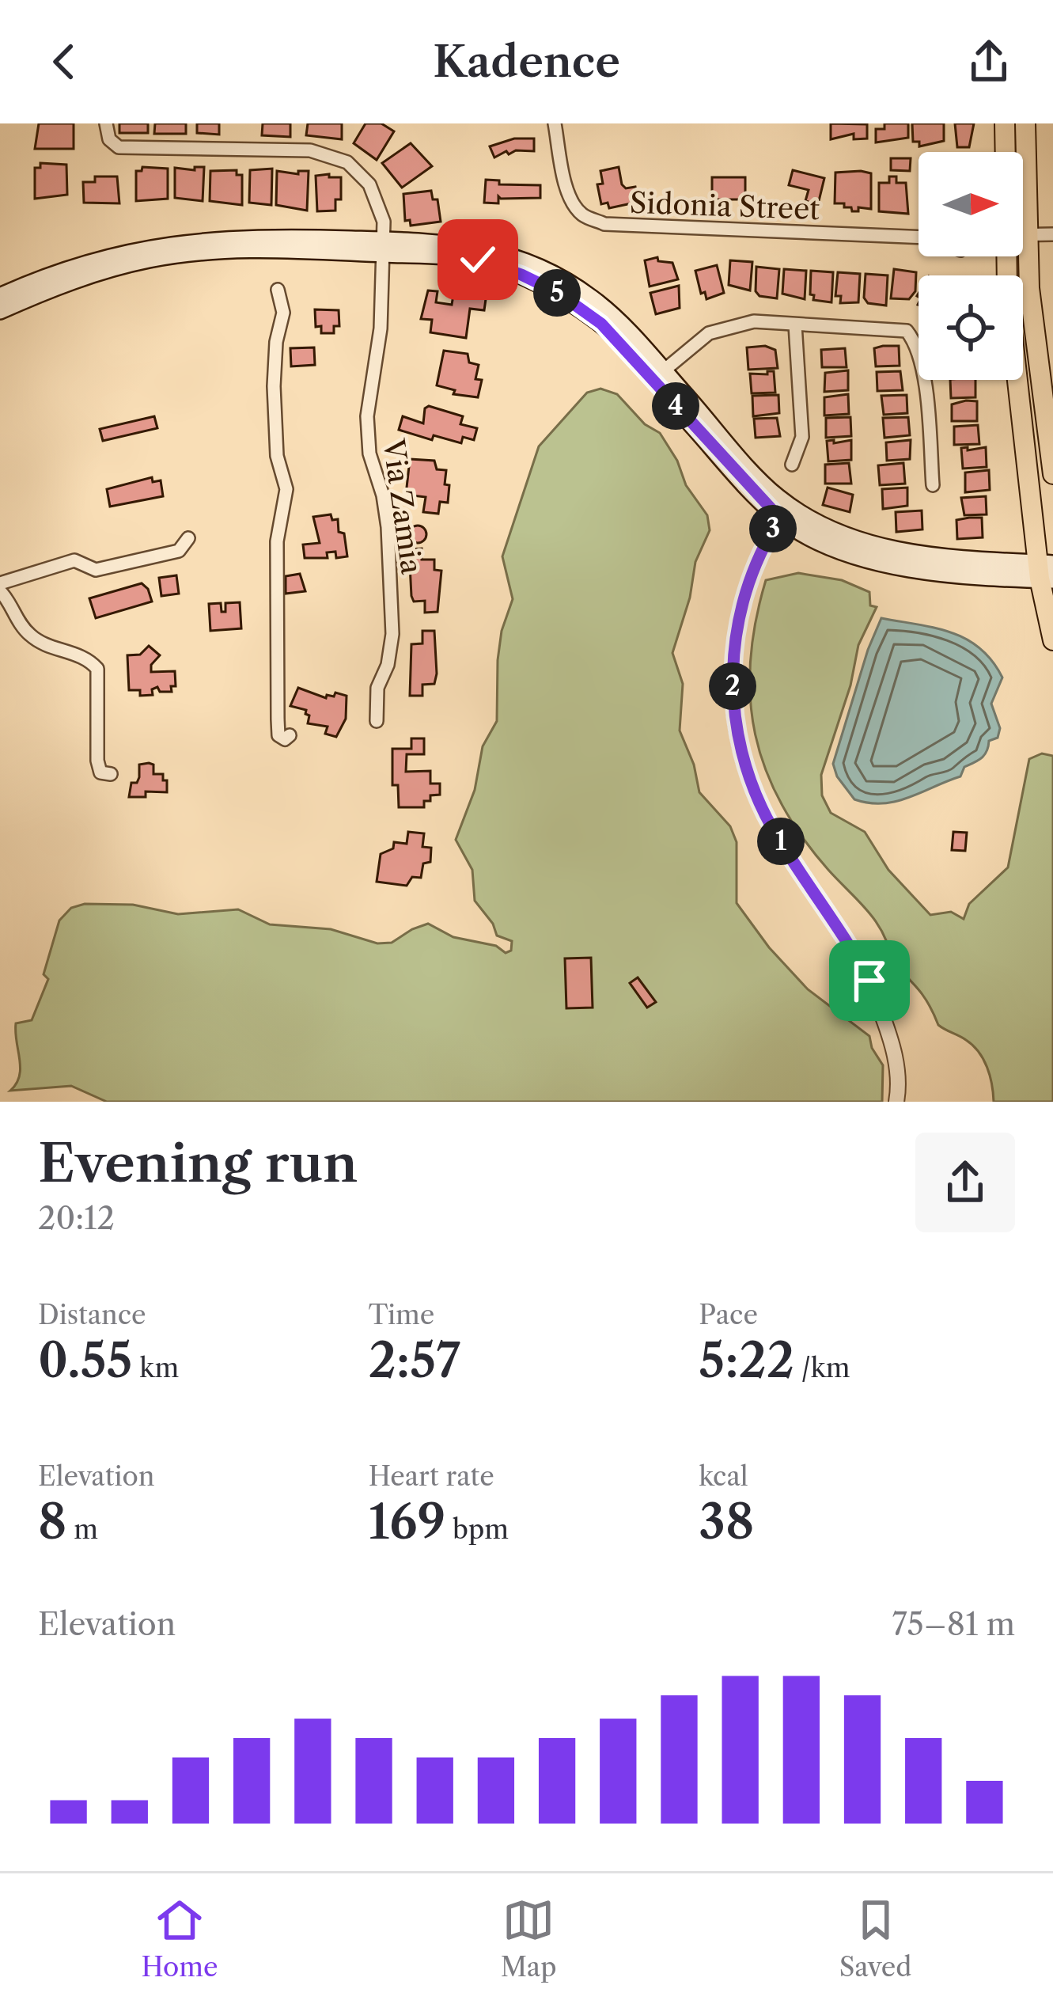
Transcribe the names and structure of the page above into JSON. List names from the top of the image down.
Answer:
{
  "streets": {
    "street": ["Sidonia Street", "Via Zamia"]
  },
  "north": "right",
  "page": {
    "header": "Kadence",
    "pins": [
      "5",
      "4",
      "3",
      "2",
      "1"
    ],
    "heading": ["Evening run", "20:12"],
    "stats": [
      ["Distance", "0.55 km"],
      ["Time", "2:57"],
      ["Pace", "5:22 /km"],
      ["Elevation", "8 m"],
      ["Heart rate", "169 bpm"],
      ["kcal", "38"]
    ],
    "chart": ["Elevation", "75–81 m"],
    "tabs": ["Home", "Map", "Saved"]
  }
}
